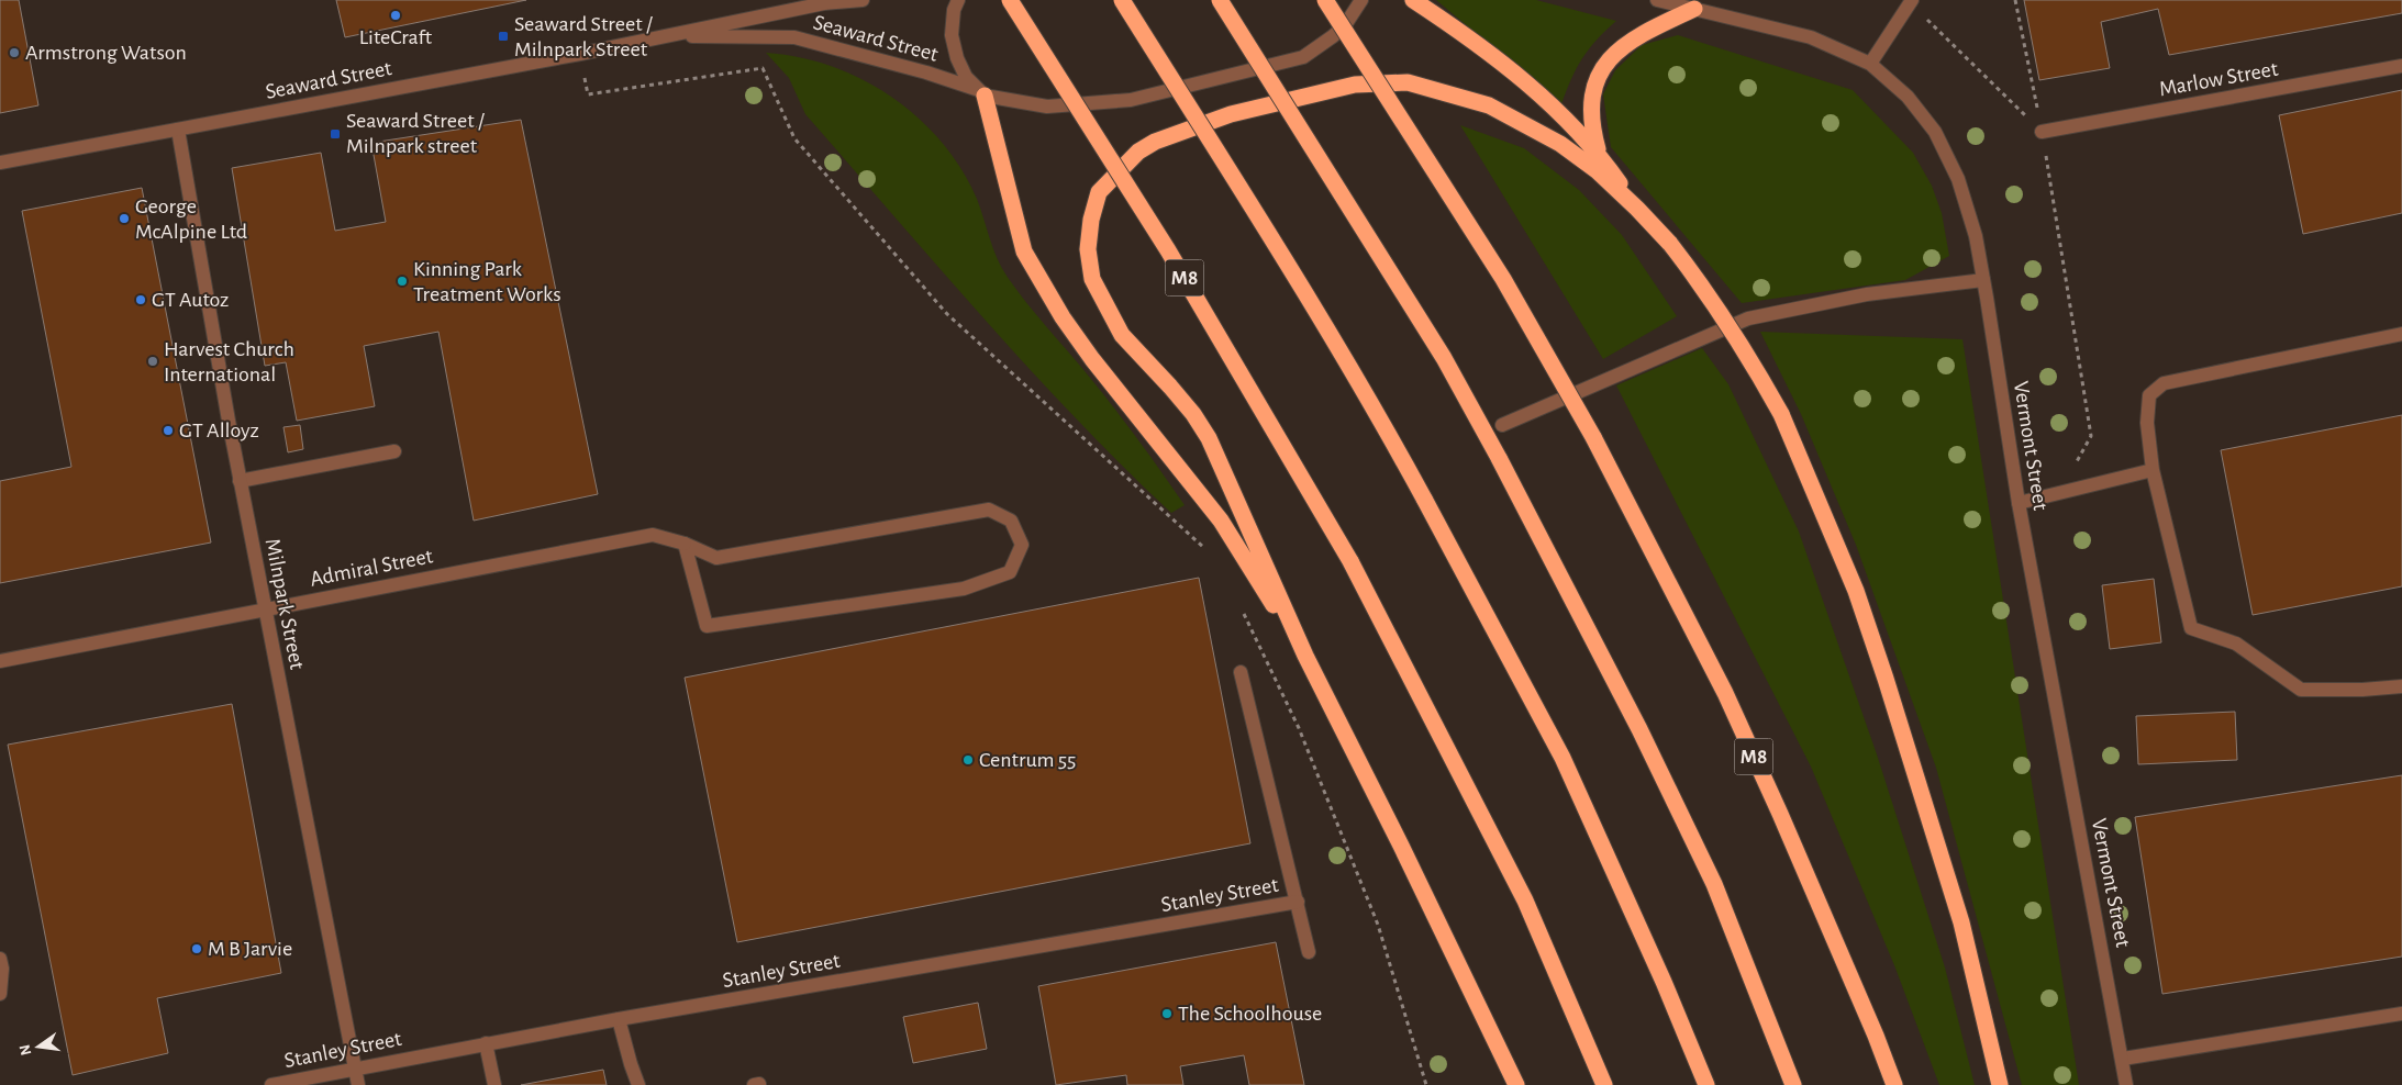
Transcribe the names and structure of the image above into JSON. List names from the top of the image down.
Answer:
{
  "streets": {
    "highway": ["M8"],
    "street": [
      "Seaward Street",
      "Marlow Street",
      "Vermont Street",
      "Admiral Street",
      "Milnpark Street",
      "Stanley Street"
    ]
  },
  "crossings": [
    ["Seaward Street", "Milnpark Street"],
    ["Admiral Street", "Milnpark Street"],
    ["Milnpark Street", "Stanley Street"]
  ],
  "places": {
    "other": [
      "LiteCraft",
      "Armstrong Watson",
      "George McAlpine Ltd",
      "Kinning Park Treatment Works",
      "GT Autoz",
      "Harvest Church International",
      "GT Alloyz",
      "Centrum 55",
      "M B Jarvie",
      "The Schoolhouse"
    ],
    "transit": ["Seaward Street / Milnpark Street", "Seaward Street / Milnpark street"]
  },
  "north": "left"
}
